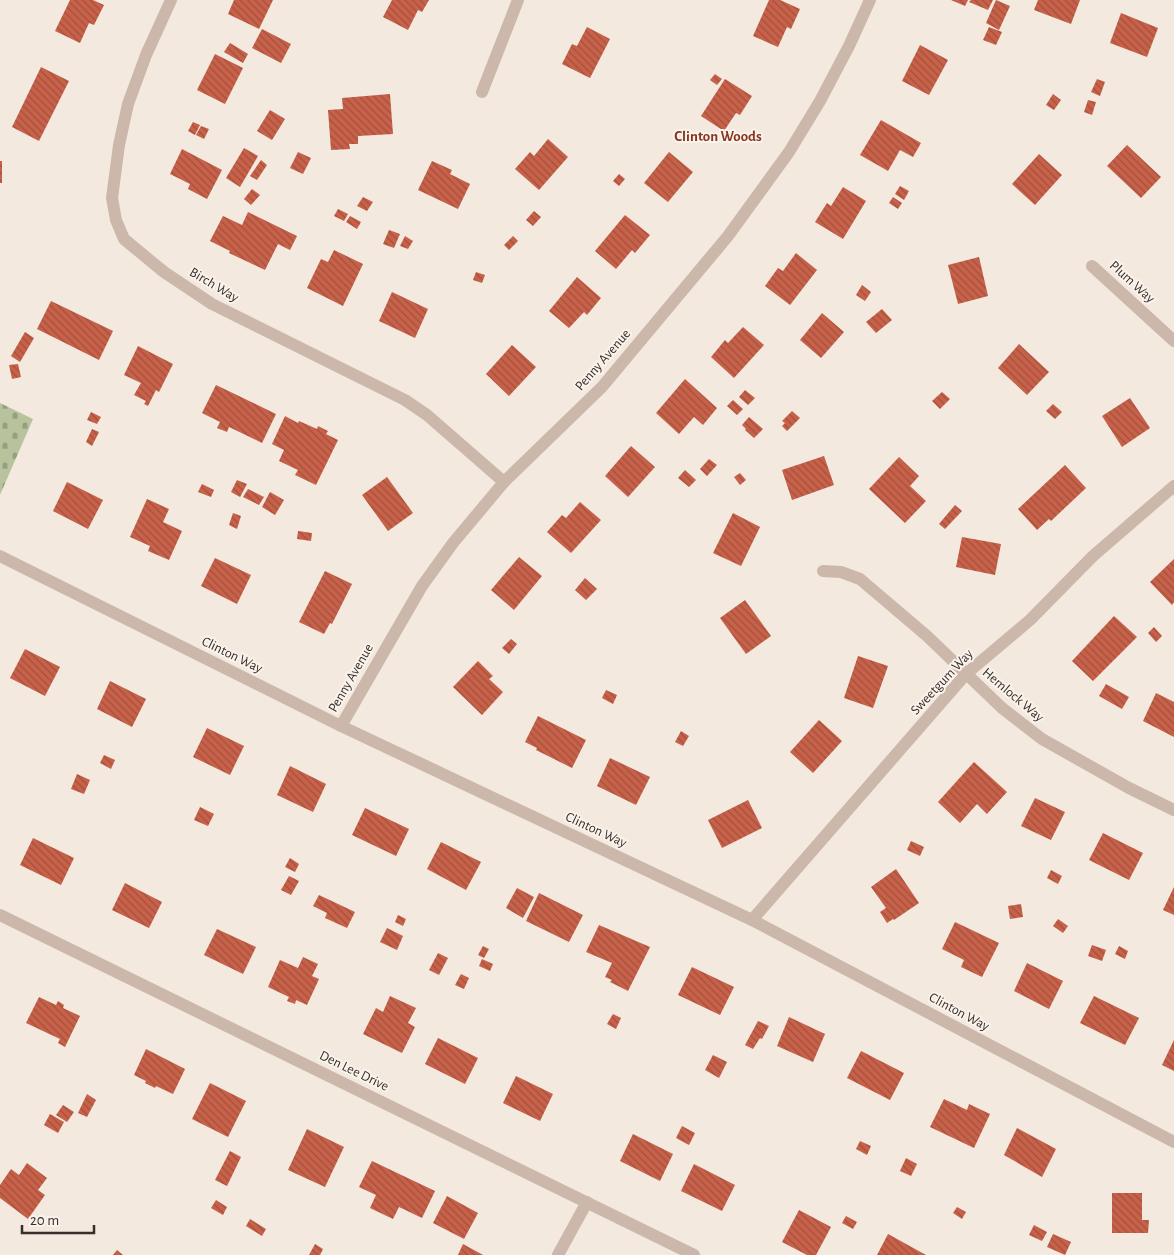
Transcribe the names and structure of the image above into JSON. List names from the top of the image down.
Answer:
{
  "streets": {
    "street": [
      "Plum Way",
      "Birch Way",
      "Penny Avenue",
      "Clinton Way",
      "Sweetgum Way",
      "Hemlock Way",
      "Den Lee Drive"
    ]
  },
  "crossings": [
    ["Birch Way", "Penny Avenue"],
    ["Penny Avenue", "Clinton Way"],
    ["Clinton Way", "Sweetgum Way"],
    ["Sweetgum Way", "Hemlock Way"]
  ],
  "districts": ["Clinton Woods"],
  "scale_bar": "20 m"
}
